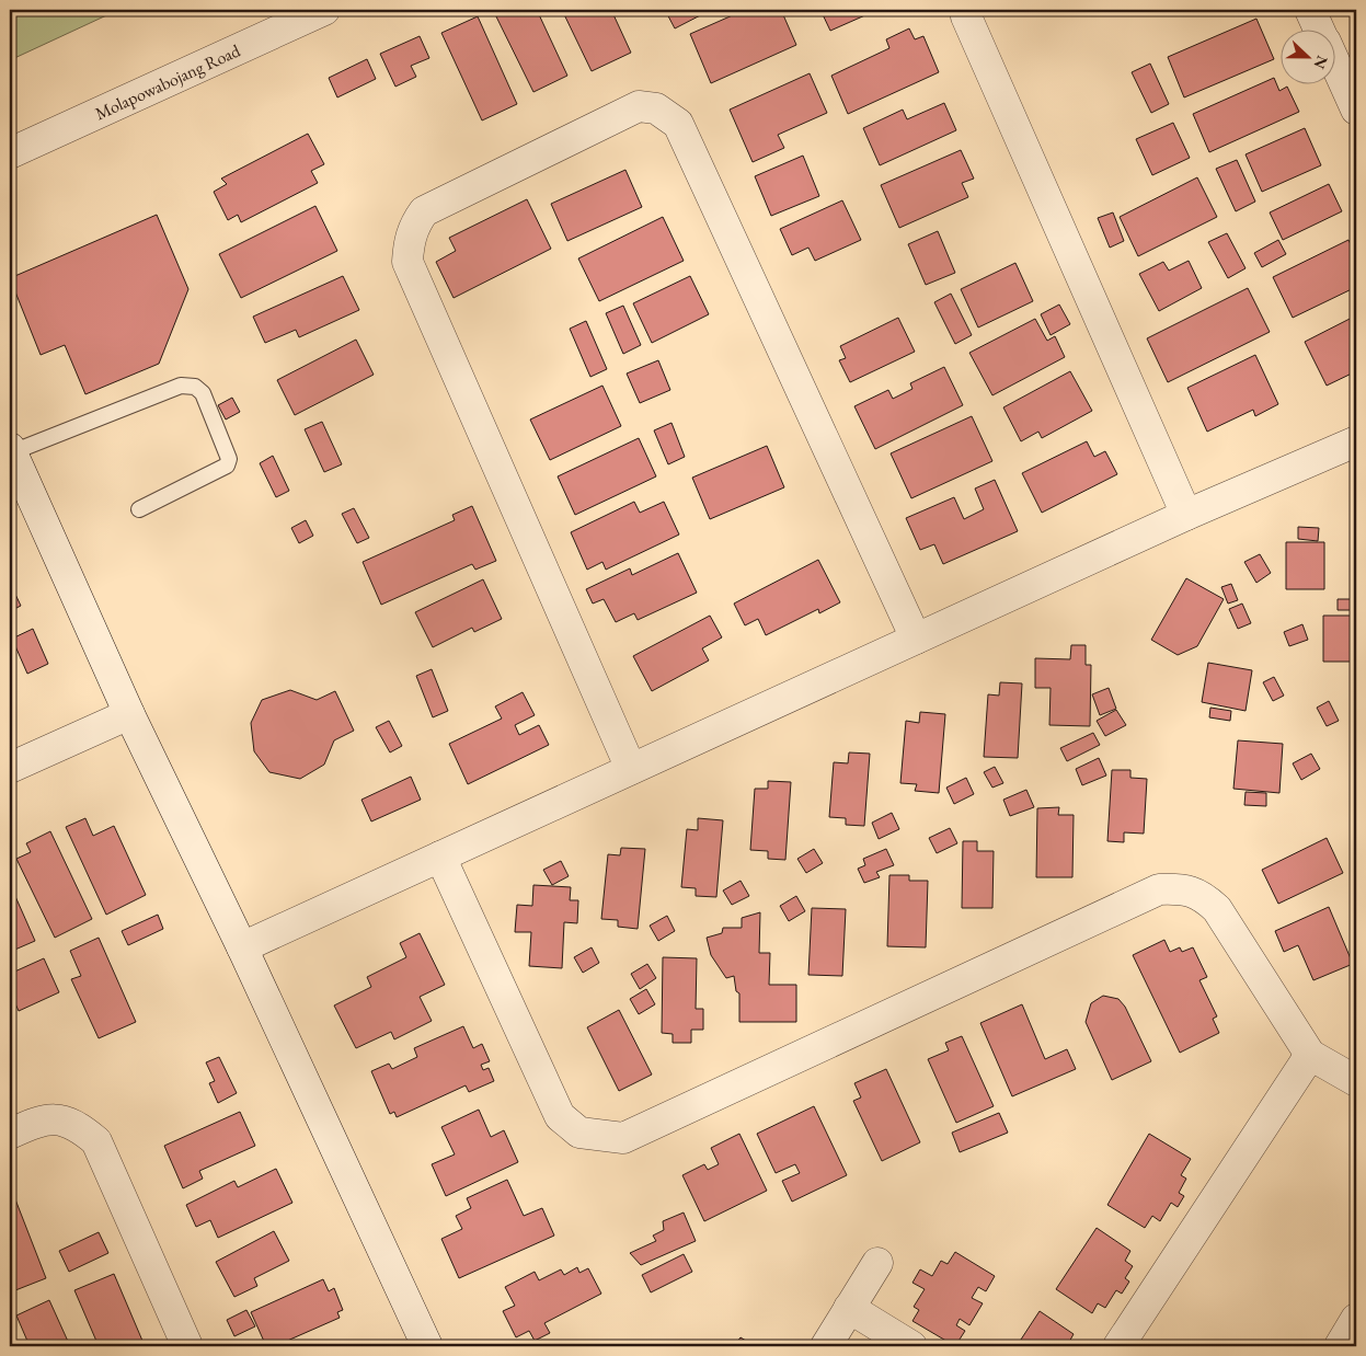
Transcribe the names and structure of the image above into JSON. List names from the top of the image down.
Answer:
{
  "streets": {
    "street": ["Molapowabojang Road"]
  },
  "north": "right"
}
